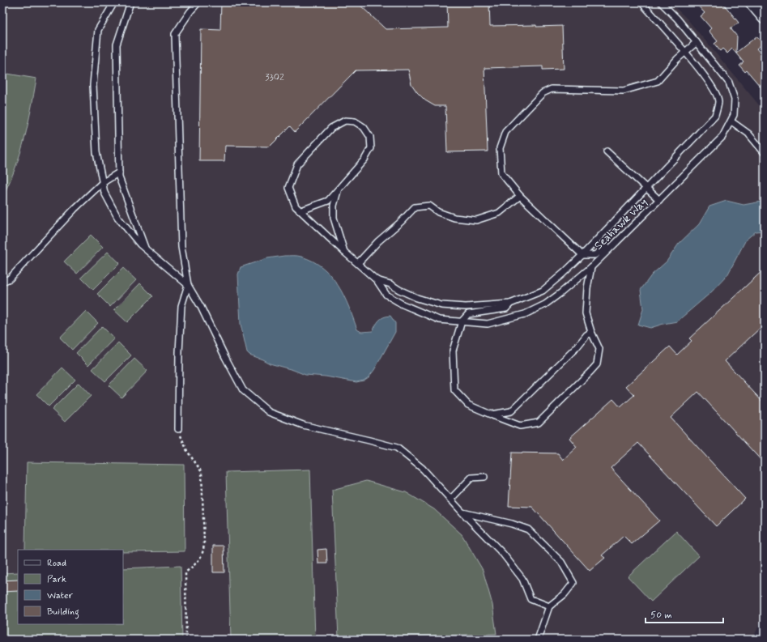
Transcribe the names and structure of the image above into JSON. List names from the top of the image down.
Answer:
{
  "streets": {
    "lane": ["Seahawk Way"]
  },
  "house_numbers": ["3302"],
  "legend": [
    "Road",
    "Park",
    "Water",
    "Building"
  ],
  "scale_bar": "50 m"
}
